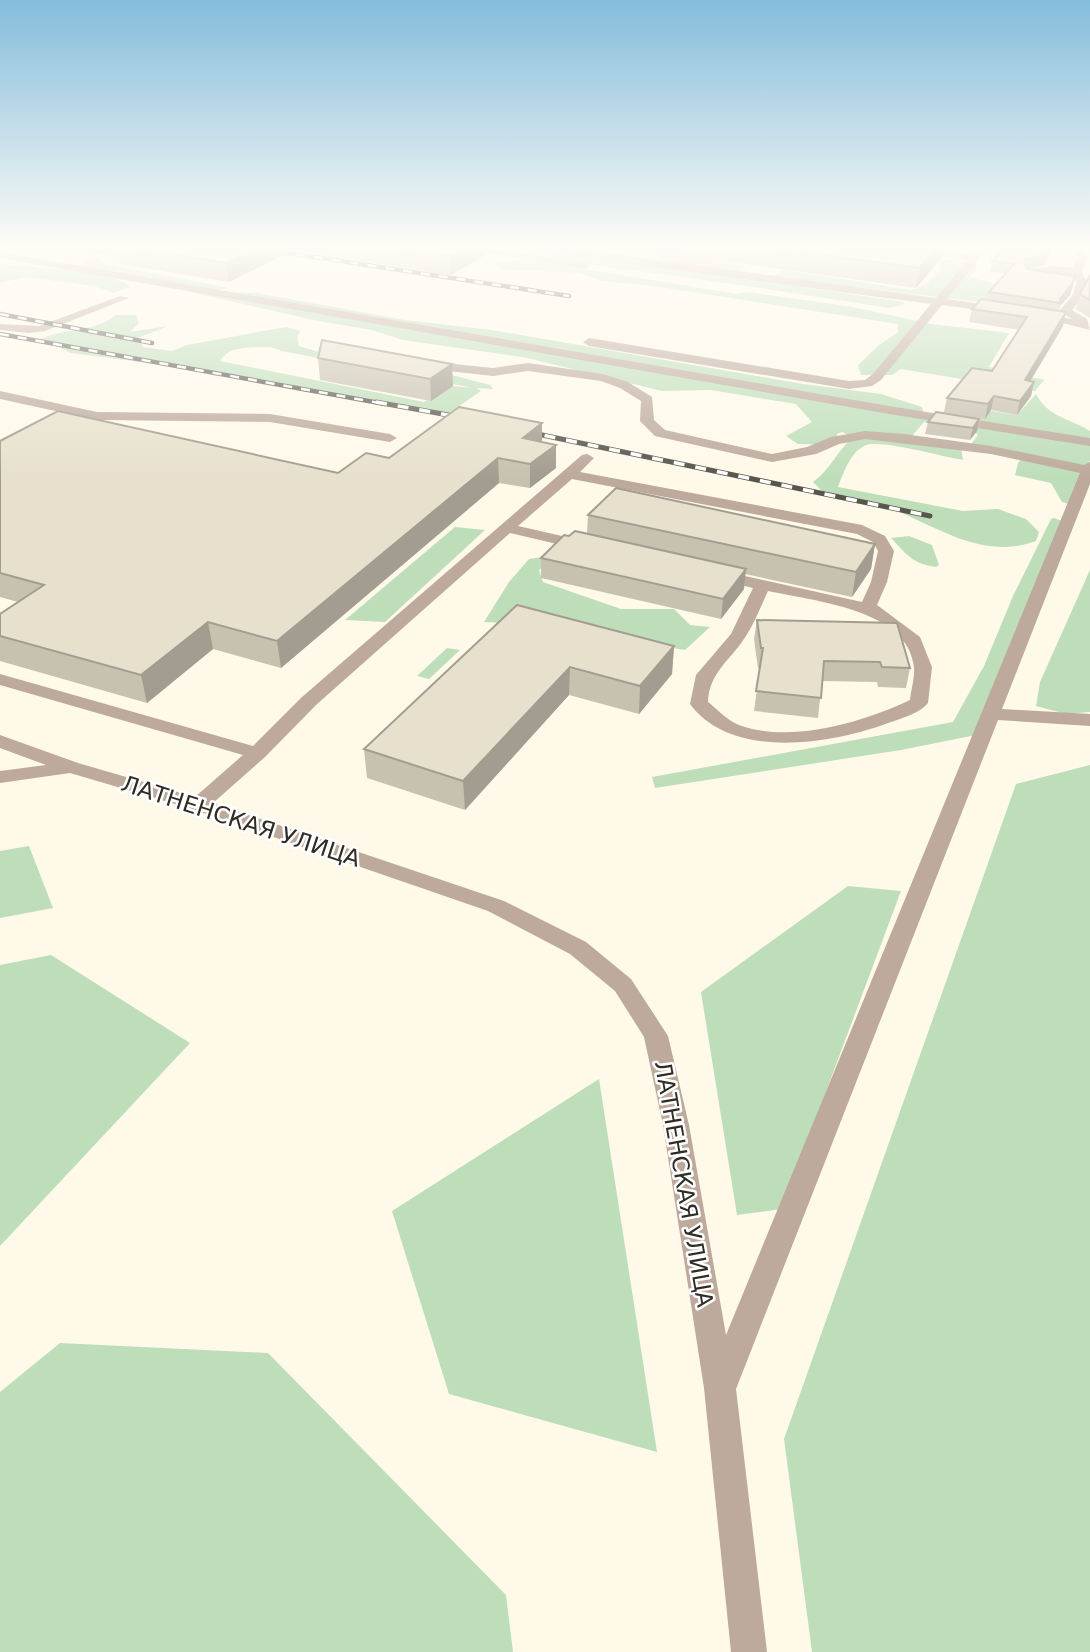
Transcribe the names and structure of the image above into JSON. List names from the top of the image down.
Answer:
{
  "streets": {
    "street": ["ЛАТНЕНСКАЯ УЛИЦА"]
  }
}
